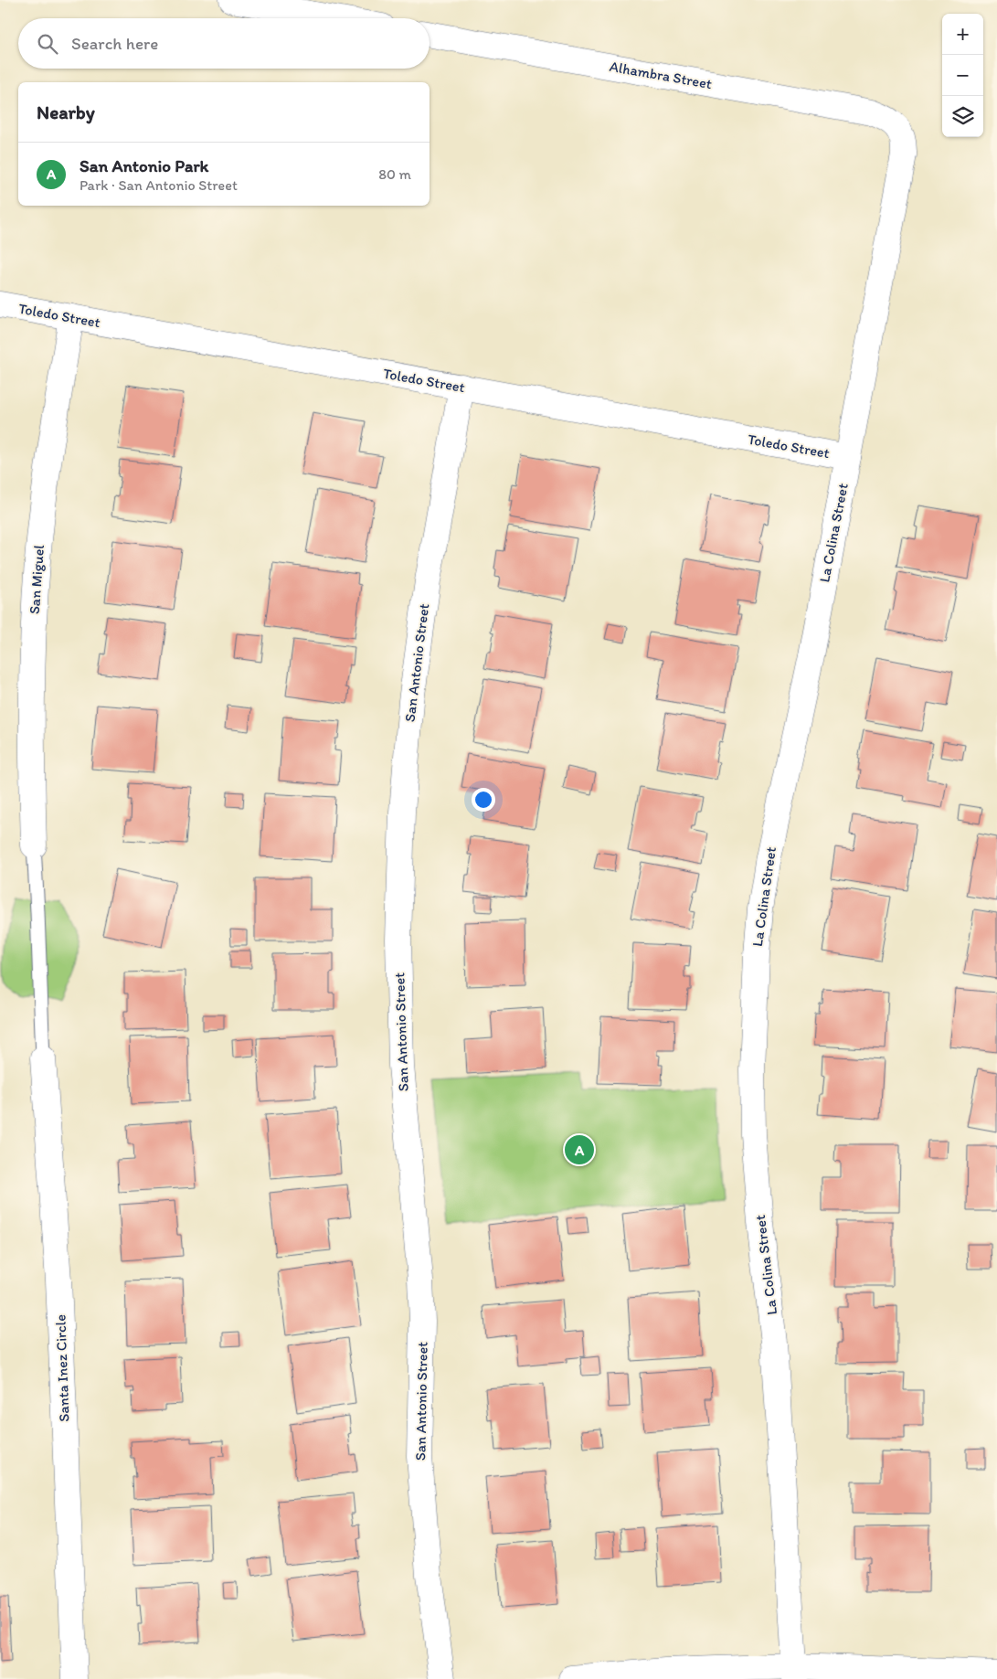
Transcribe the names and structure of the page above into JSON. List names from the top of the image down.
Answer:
{
  "streets": {
    "street": [
      "Alhambra Street",
      "Toledo Street",
      "La Colina Street",
      "San Miguel",
      "San Antonio Street",
      "Santa Inez Circle"
    ]
  },
  "crossings": [
    ["Alhambra Street", "La Colina Street"],
    ["Toledo Street", "La Colina Street"],
    ["Toledo Street", "San Miguel"],
    ["Toledo Street", "San Antonio Street"]
  ],
  "page": {
    "map_buttons": ["+", "−"],
    "search": "Search here",
    "heading": "Nearby",
    "list": [
      {
        "mark": "A",
        "name": "San Antonio Park",
        "note": "Park · San Antonio Street",
        "value": "80 m"
      }
    ],
    "pins": "A"
  }
}
